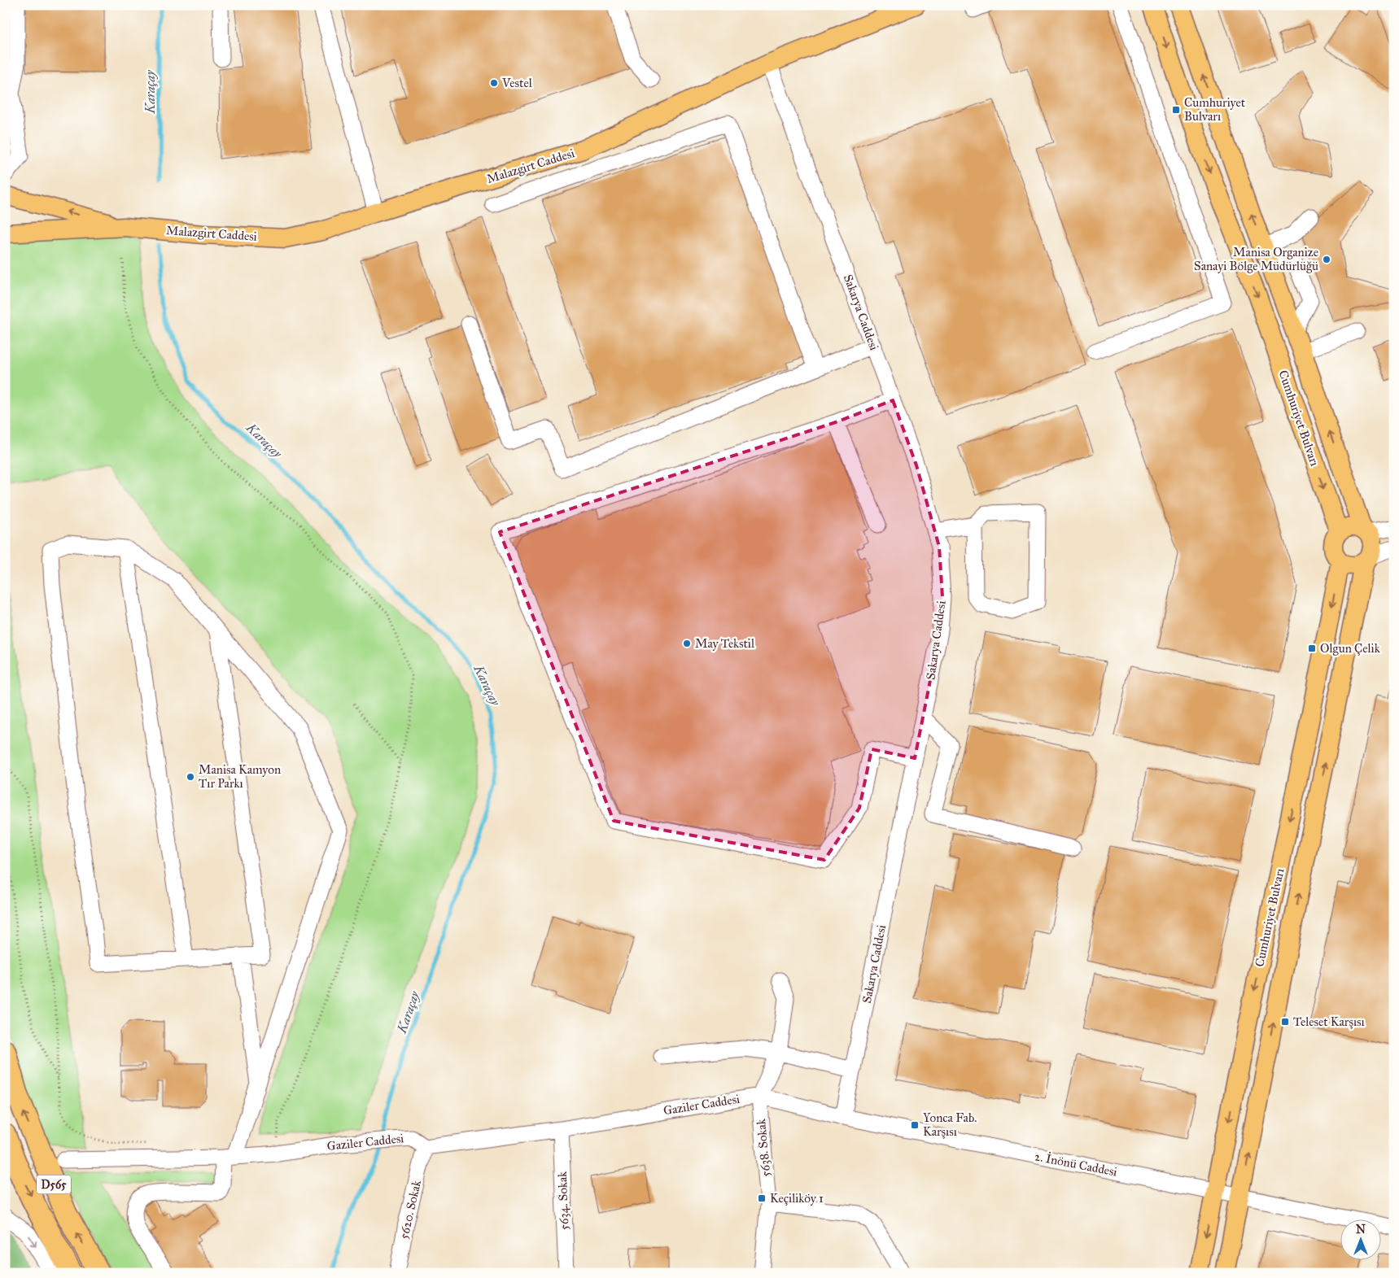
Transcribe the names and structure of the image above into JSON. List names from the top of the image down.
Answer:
{
  "streets": {
    "highway": ["D565"],
    "main road": ["Malazgirt Caddesi", "Cumhuriyet Bulvarı"],
    "street": [
      "Sakarya Caddesi",
      "Gaziler Caddesi",
      "5638. Sokak",
      "2. İnönü Caddesi",
      "5634. Sokak",
      "5620. Sokak"
    ]
  },
  "crossings": [
    ["Malazgirt Caddesi", "Sakarya Caddesi"],
    ["Sakarya Caddesi", "2. İnönü Caddesi"],
    ["Cumhuriyet Bulvarı", "2. İnönü Caddesi"],
    ["Gaziler Caddesi", "5638. Sokak"],
    ["Gaziler Caddesi", "2. İnönü Caddesi"],
    ["Gaziler Caddesi", "5634. Sokak"],
    ["Gaziler Caddesi", "5620. Sokak"],
    ["5638. Sokak", "2. İnönü Caddesi"]
  ],
  "water": ["Karaçay"],
  "places": {
    "other": [
      "Vestel",
      "Manisa Organize Sanayi Bölge Müdürlüğü",
      "May Tekstil",
      "Manisa Kamyon Tır Parkı"
    ],
    "transit": [
      "Cumhuriyet Bulvarı",
      "Olgun Çelik",
      "Teleset Karşısı",
      "Yonca Fab. Karşısı",
      "Keçiliköy 1"
    ]
  },
  "north": "top"
}
